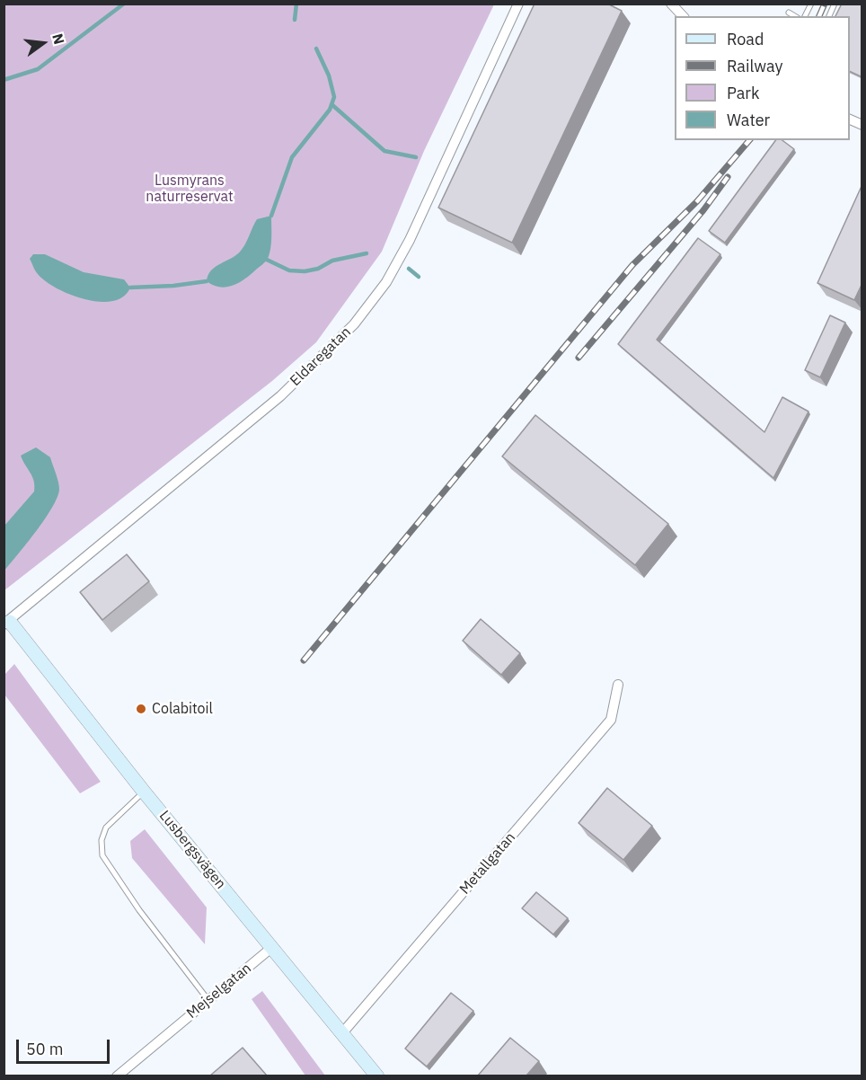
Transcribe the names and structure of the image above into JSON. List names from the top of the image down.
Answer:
{
  "streets": {
    "street": [
      "Eldaregatan",
      "Lusbergsvägen",
      "Metallgatan",
      "Mejselgatan"
    ]
  },
  "crossings": [
    ["Eldaregatan", "Lusbergsvägen"],
    ["Lusbergsvägen", "Metallgatan"],
    ["Lusbergsvägen", "Mejselgatan"]
  ],
  "parks": ["Lusmyrans naturreservat"],
  "places": ["Colabitoil"],
  "legend": [
    "Road",
    "Railway",
    "Park",
    "Water"
  ],
  "scale_bar": "50 m",
  "north": "right"
}
